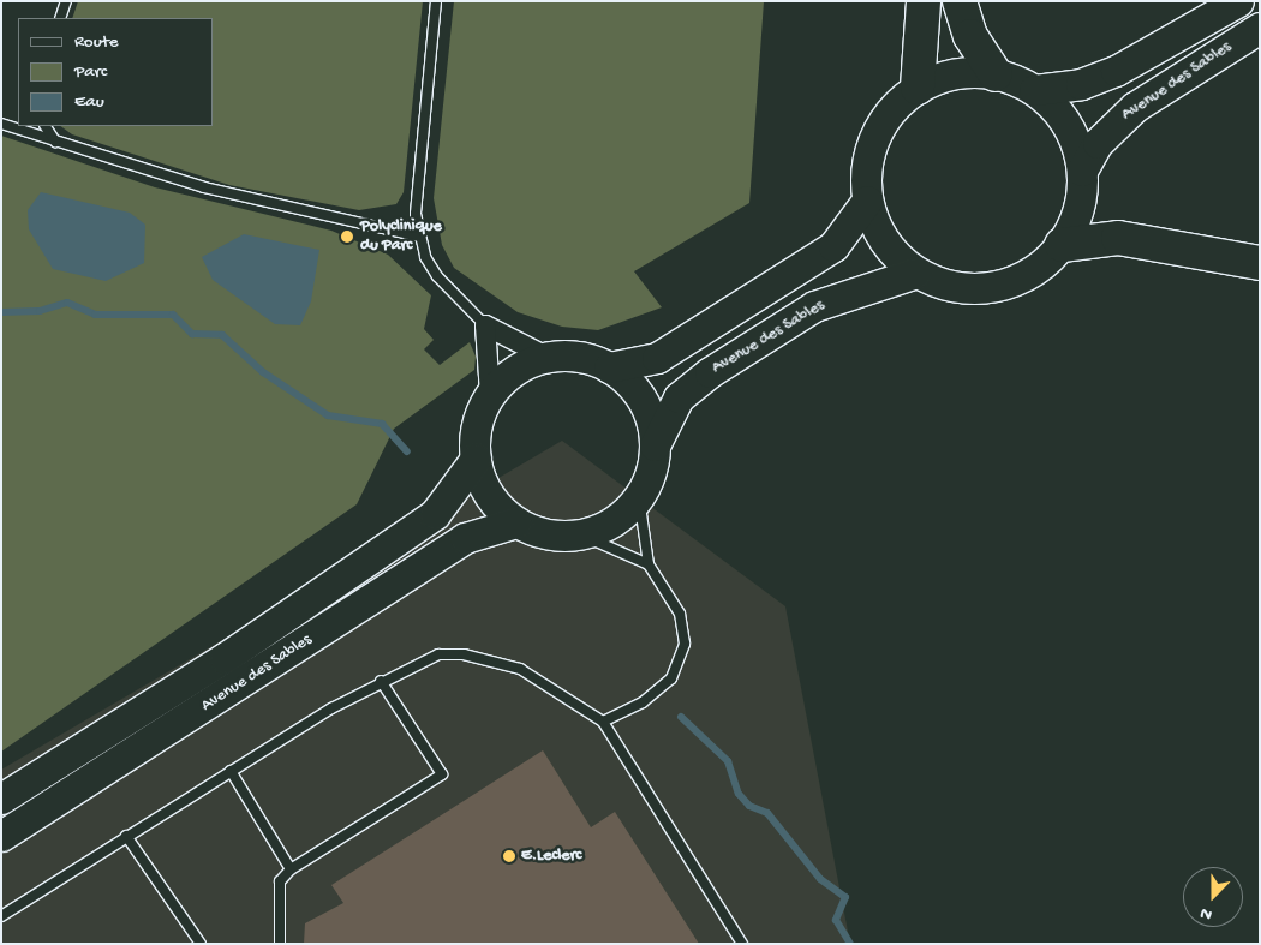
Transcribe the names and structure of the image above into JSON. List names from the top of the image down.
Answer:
{
  "streets": {
    "main road": ["Avenue des Sables"]
  },
  "places": ["Polyclinique du Parc", "E.Leclerc"],
  "legend": ["Route", "Parc", "Eau"],
  "north": "bottom"
}
